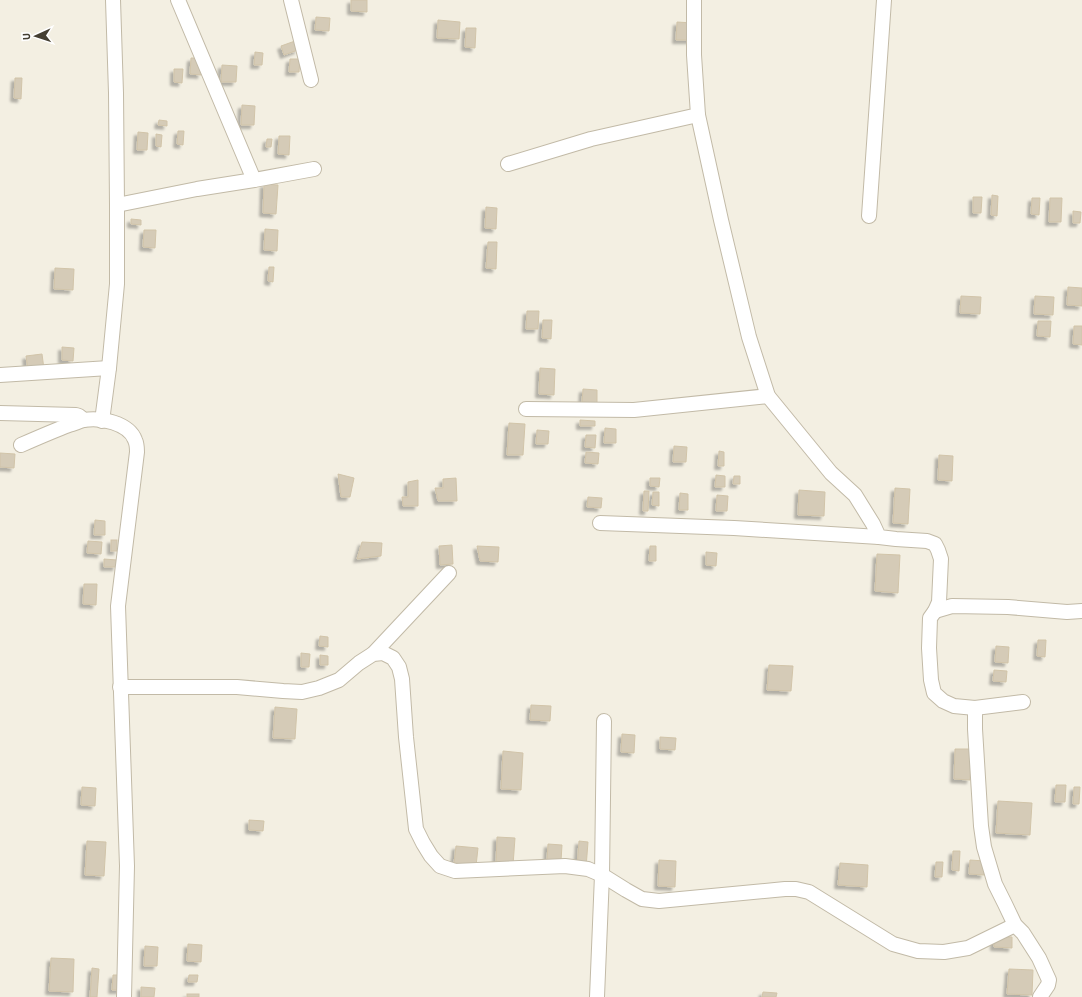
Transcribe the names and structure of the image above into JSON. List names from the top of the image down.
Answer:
{
  "north": "left"
}
